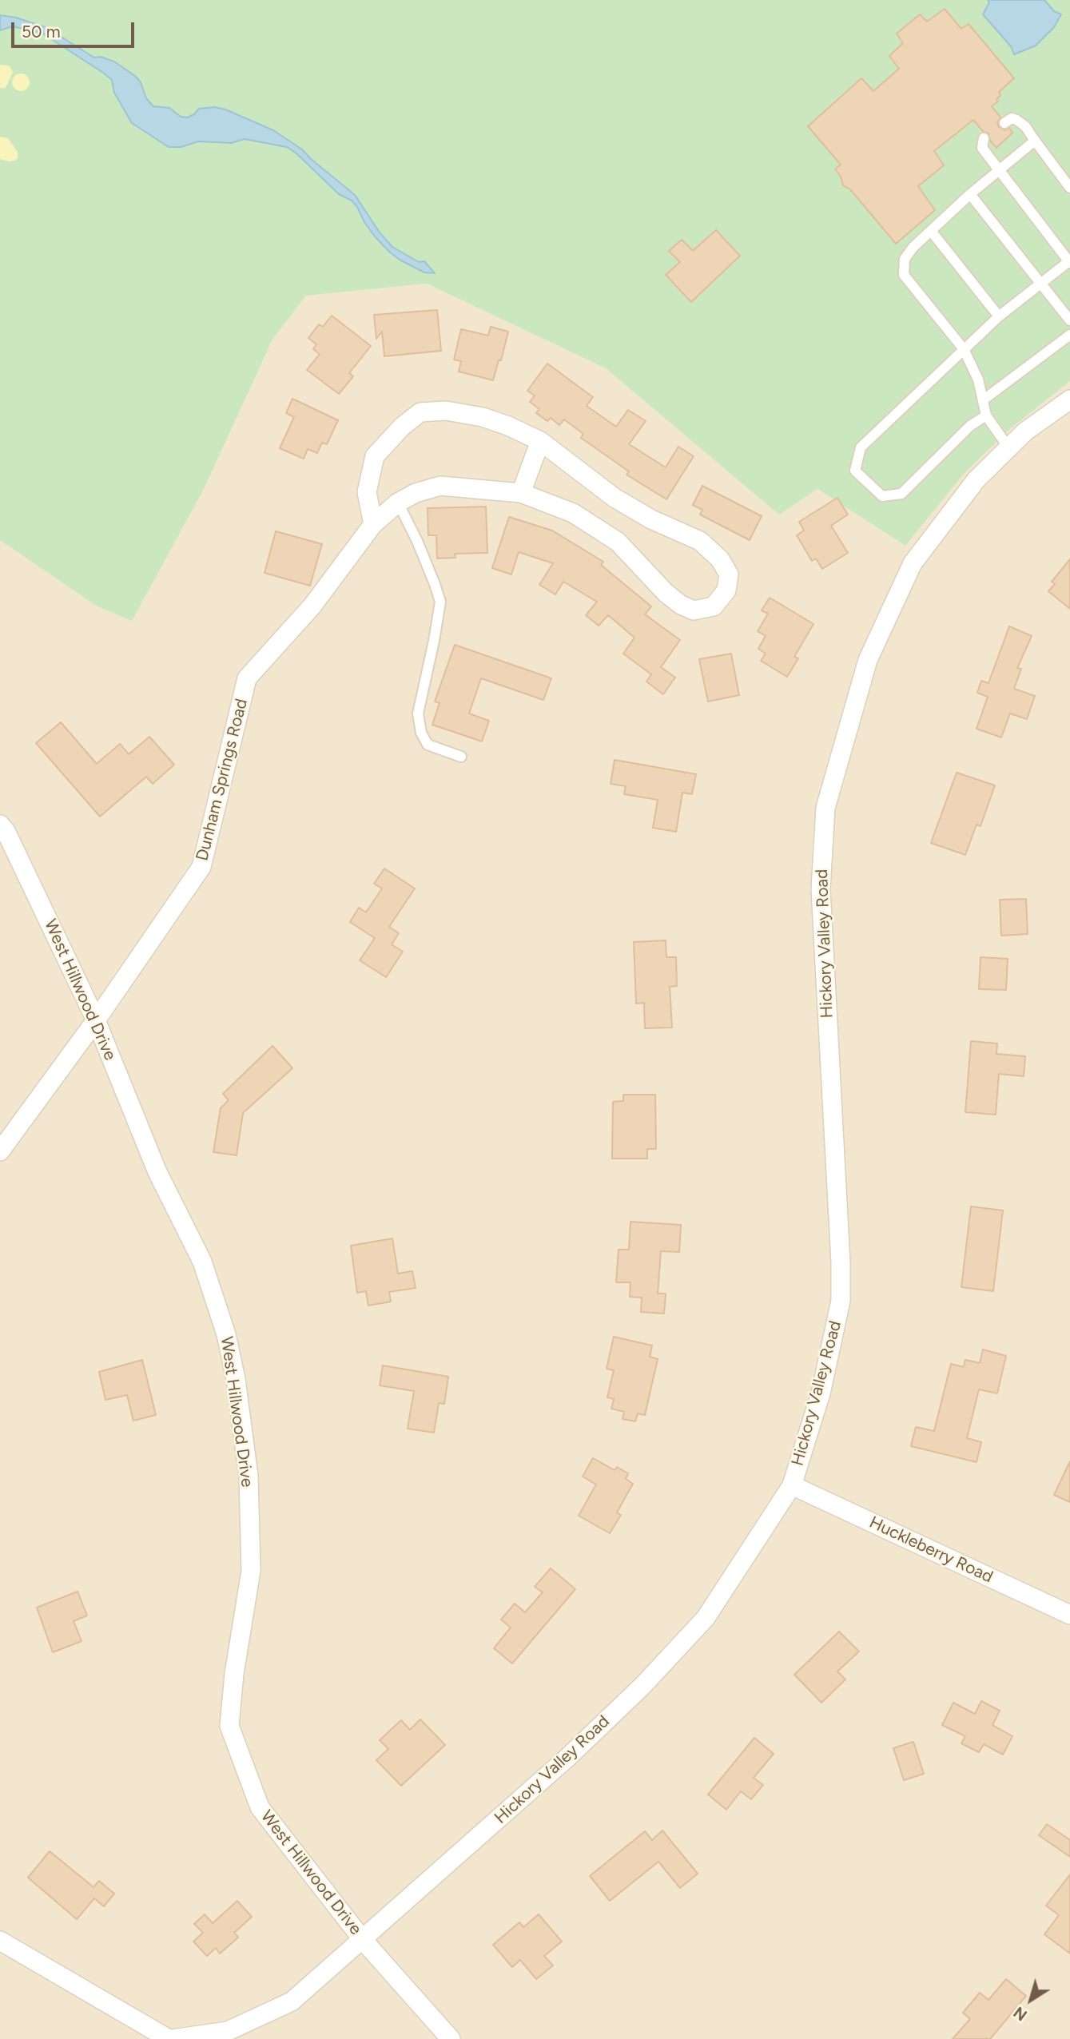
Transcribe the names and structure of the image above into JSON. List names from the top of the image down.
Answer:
{
  "streets": {
    "street": [
      "Dunham Springs Road",
      "Hickory Valley Road",
      "West Hillwood Drive",
      "Huckleberry Road"
    ]
  },
  "crossings": [
    ["Dunham Springs Road", "West Hillwood Drive"],
    ["Hickory Valley Road", "West Hillwood Drive"],
    ["Hickory Valley Road", "Huckleberry Road"]
  ],
  "scale_bar": "50 m",
  "north": "bottom left"
}
